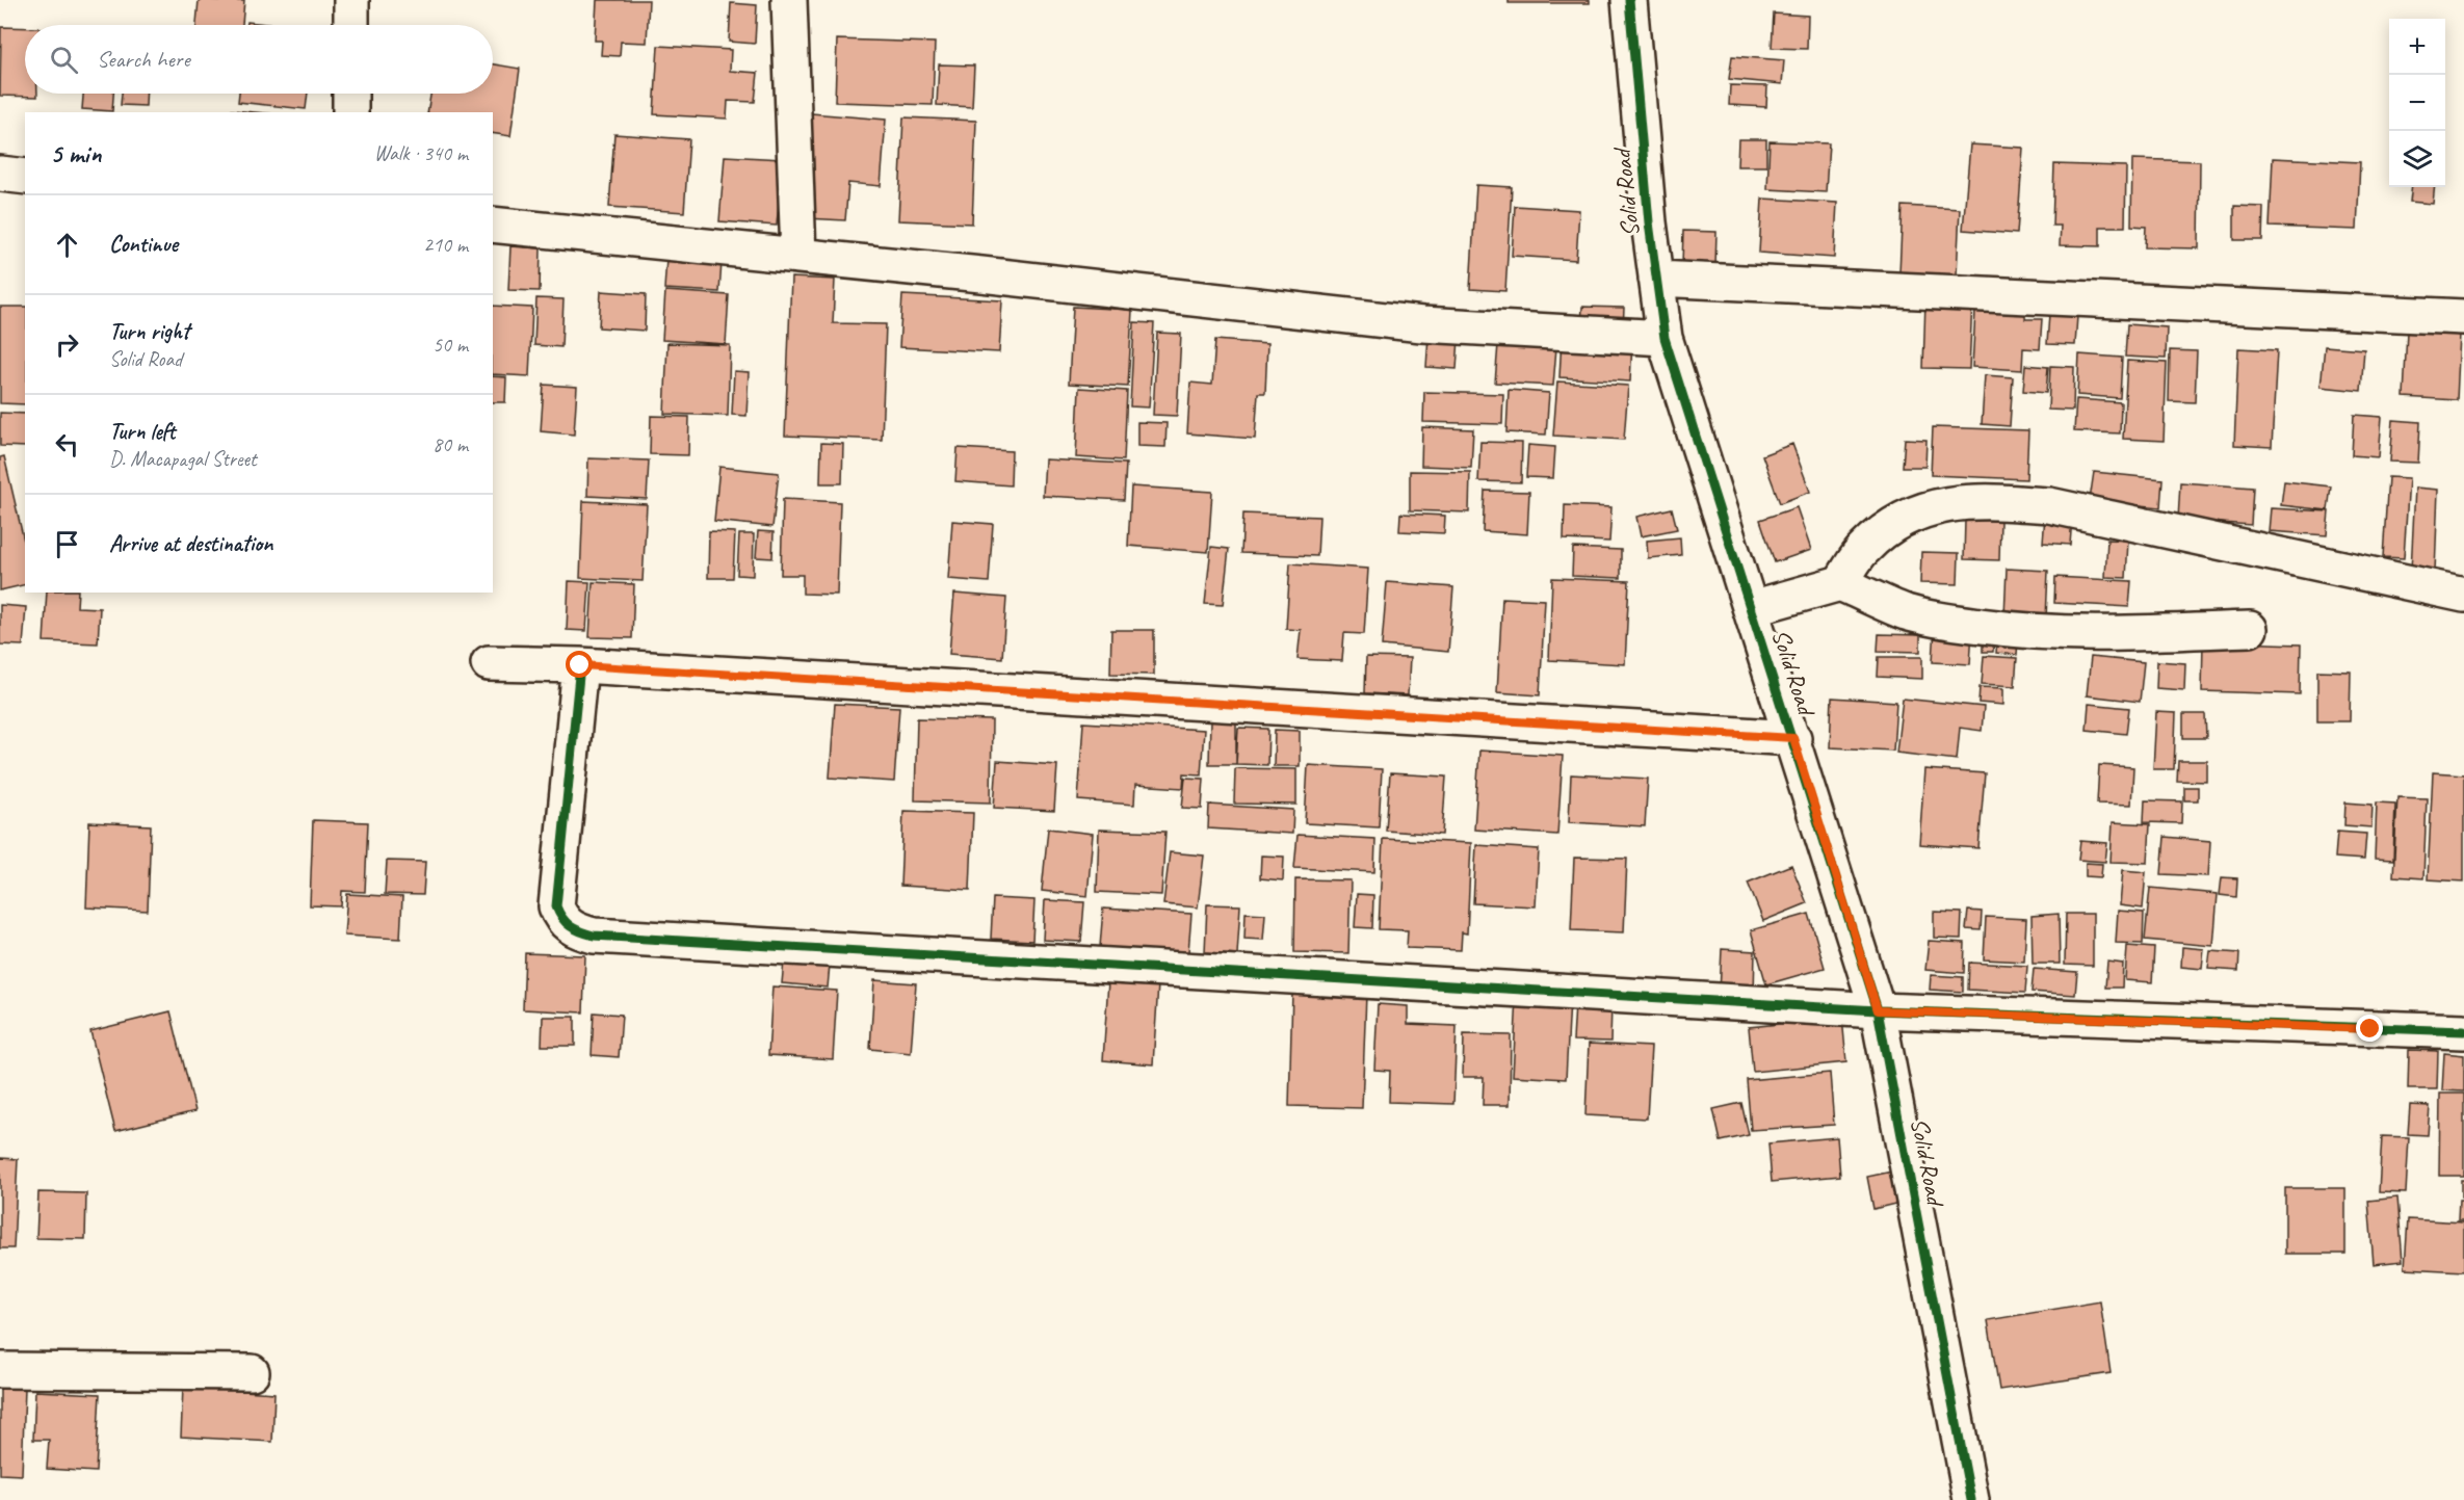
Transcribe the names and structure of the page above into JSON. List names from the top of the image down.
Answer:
{
  "streets": {
    "street": ["Solid Road"]
  },
  "page": {
    "map_buttons": ["+", "−"],
    "search": "Search here",
    "heading": ["5 min", "Walk · 340 m"],
    "list": [
      ["Continue", "210 m"],
      ["Turn right", "Solid Road", "50 m"],
      ["Turn left", "D. Macapagal Street", "80 m"],
      "Arrive at destination"
    ]
  }
}
